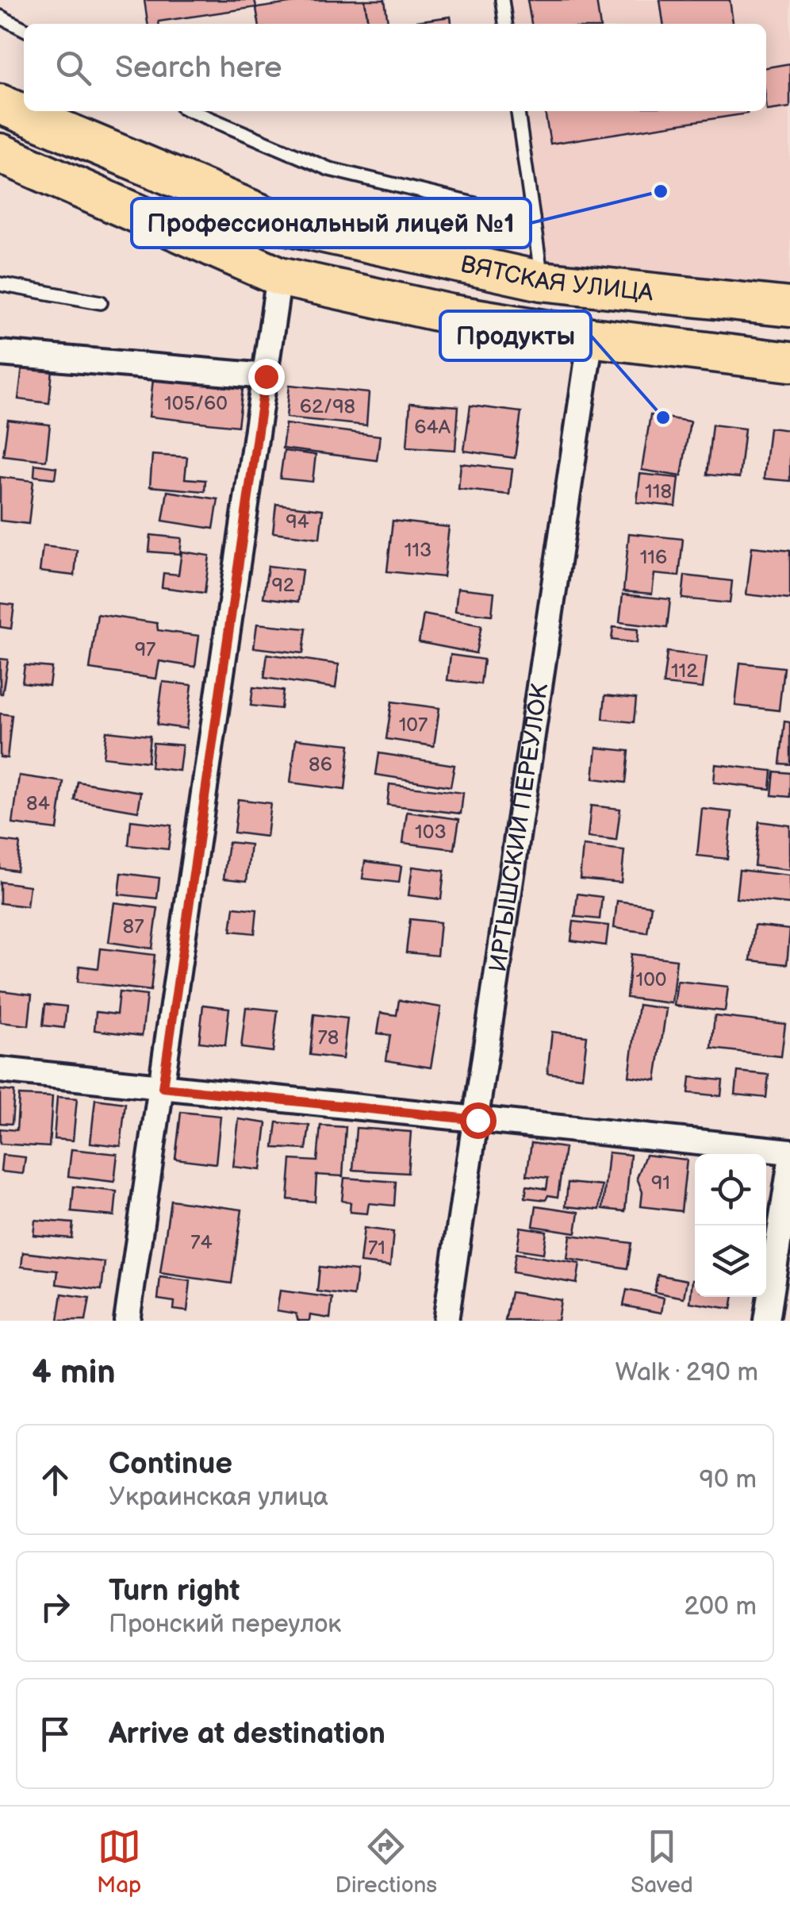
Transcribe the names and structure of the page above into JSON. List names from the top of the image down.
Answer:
{
  "streets": {
    "main road": ["ВЯТСКАЯ УЛИЦА"],
    "street": ["ИРТЫШСКИЙ ПЕРЕУЛОК"]
  },
  "crossings": [
    ["ВЯТСКАЯ УЛИЦА", "ИРТЫШСКИЙ ПЕРЕУЛОК"]
  ],
  "places": ["Профессиональный лицей №1", "Продукты"],
  "house_numbers": [
    "105/60",
    "62/98",
    "64А",
    "118",
    "94",
    "113",
    "116",
    "92",
    "97",
    "112",
    "107",
    "86",
    "84",
    "103",
    "87",
    "100",
    "78",
    "91",
    "74",
    "71"
  ],
  "page": {
    "search": "Search here",
    "heading": ["4 min", "Walk · 290 m"],
    "list": [
      ["Continue", "Украинская улица", "90 m"],
      ["Turn right", "Пронский переулок", "200 m"],
      "Arrive at destination"
    ],
    "nav": ["Map", "Directions", "Saved"]
  }
}
